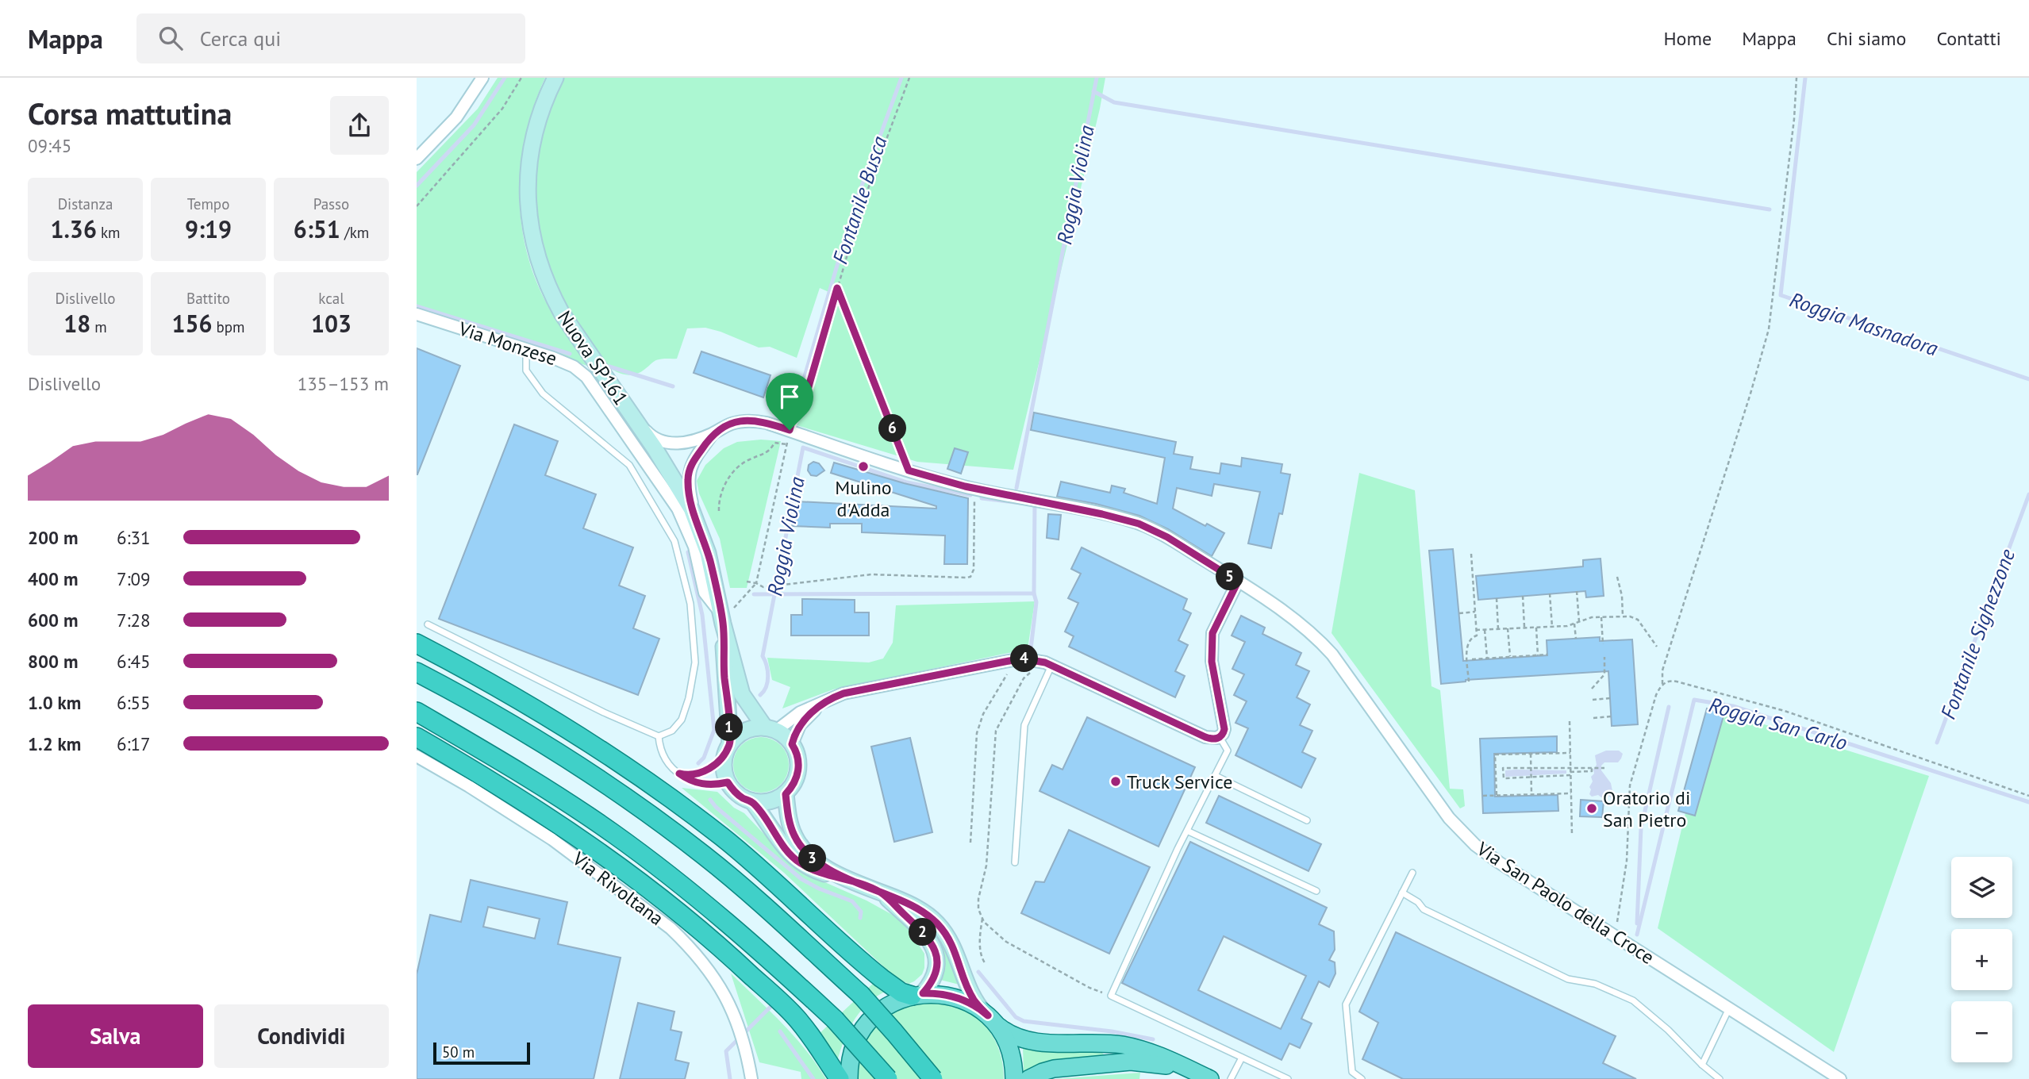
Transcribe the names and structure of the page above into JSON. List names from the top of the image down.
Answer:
{
  "streets": {
    "main road": ["Nuova SP161"],
    "street": ["Via Monzese", "Via Rivoltana", "Via San Paolo della Croce"]
  },
  "crossings": [
    ["Via Monzese", "Nuova SP161"],
    ["Nuova SP161", "Via San Paolo della Croce"]
  ],
  "water": [
    "Roggia Violina",
    "Fontanile Busca",
    "Roggia Masnadora",
    "Fontanile Sighezzone",
    "Roggia San Carlo"
  ],
  "places": ["Mulino d'Adda", "Truck Service", "Oratorio di San Pietro"],
  "scale_bar": "50 m",
  "page": {
    "header": "Mappa",
    "search": "Cerca qui",
    "nav": [
      "Home",
      "Mappa",
      "Chi siamo",
      "Contatti"
    ],
    "heading": ["Corsa mattutina", "09:45"],
    "stats": [
      ["Distanza", "1.36 km"],
      ["Tempo", "9:19"],
      ["Passo", "6:51 /km"],
      ["Dislivello", "18 m"],
      ["Battito", "156 bpm"],
      ["kcal", "103"]
    ],
    "chart": ["Dislivello", "135–153 m"],
    "pins": [
      "6",
      "5",
      "4",
      "1",
      "3",
      "2"
    ],
    "list": [
      {
        "name": "200 m",
        "note": "6:31"
      },
      {
        "name": "400 m",
        "note": "7:09"
      },
      {
        "name": "600 m",
        "note": "7:28"
      },
      {
        "name": "800 m",
        "note": "6:45"
      },
      {
        "name": "1.0 km",
        "note": "6:55"
      },
      {
        "name": "1.2 km",
        "note": "6:17"
      }
    ],
    "map_buttons": ["+", "−"],
    "buttons": ["Salva", "Condividi"],
    "scale": "50 m"
  }
}
